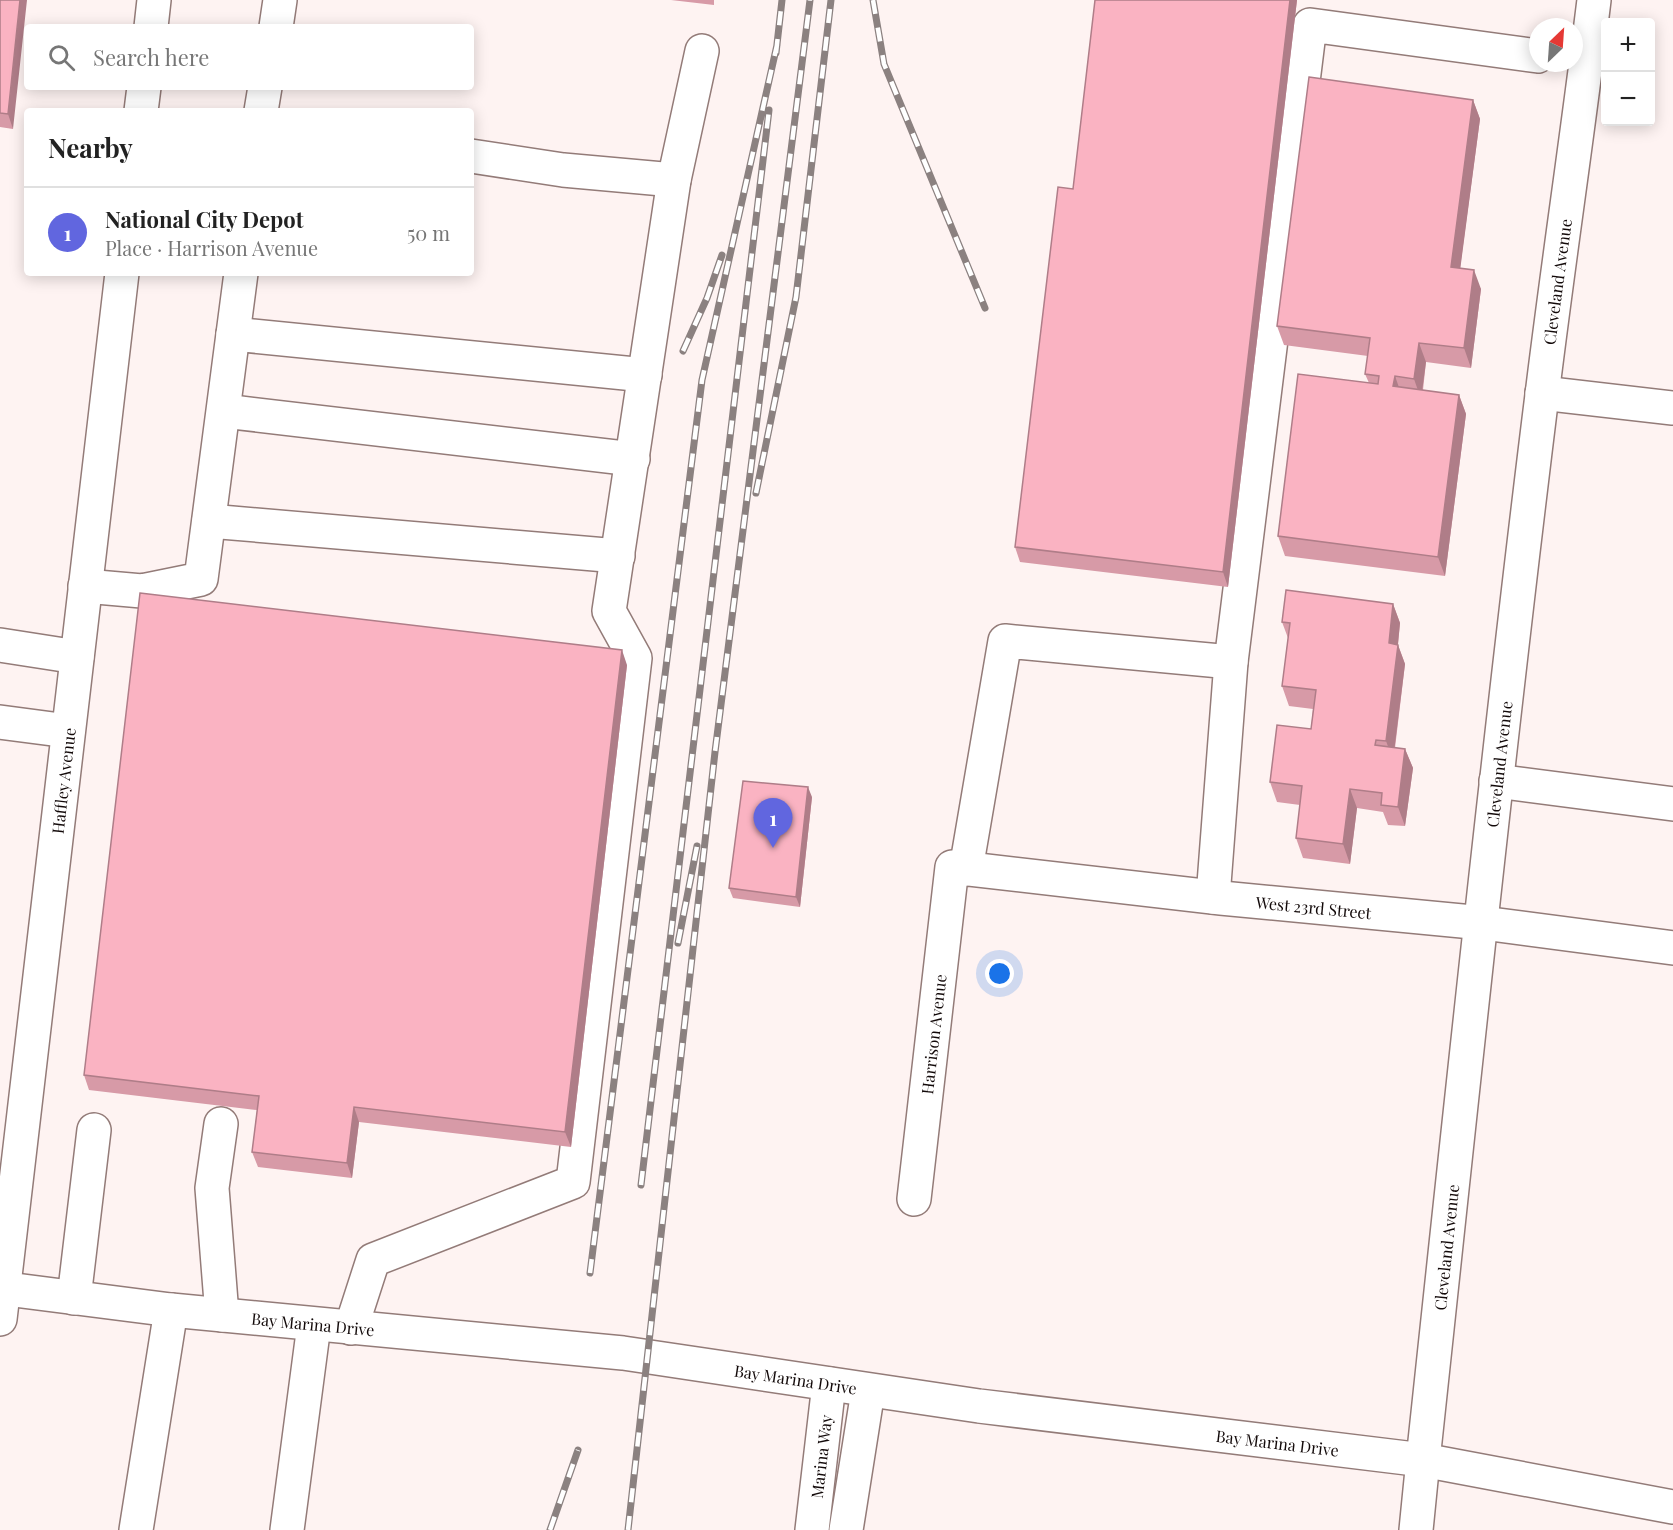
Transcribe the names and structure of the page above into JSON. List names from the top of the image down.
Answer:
{
  "streets": {
    "main road": [
      "Cleveland Avenue",
      "Haffley Avenue",
      "West 23rd Street",
      "Harrison Avenue",
      "Bay Marina Drive",
      "Marina Way"
    ]
  },
  "crossings": [
    ["Cleveland Avenue", "West 23rd Street"],
    ["Cleveland Avenue", "Bay Marina Drive"],
    ["Haffley Avenue", "Bay Marina Drive"],
    ["West 23rd Street", "Harrison Avenue"],
    ["Bay Marina Drive", "Marina Way"]
  ],
  "north": "top right",
  "page": {
    "map_buttons": ["+", "−"],
    "search": "Search here",
    "heading": "Nearby",
    "list": [
      {
        "mark": "1",
        "name": "National City Depot",
        "note": "Place · Harrison Avenue",
        "value": "50 m"
      }
    ],
    "pins": "1"
  }
}
